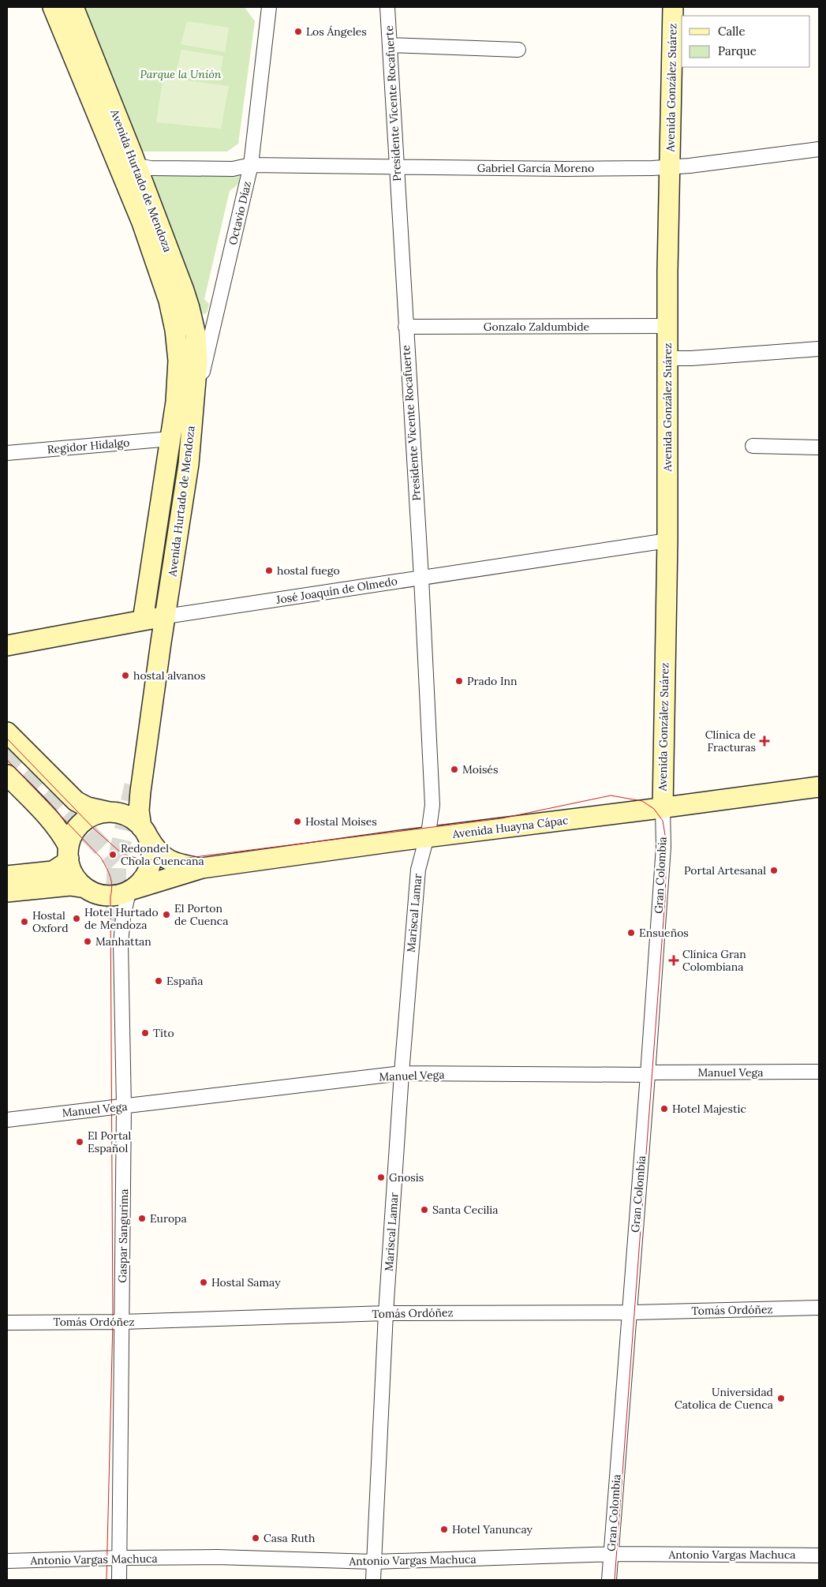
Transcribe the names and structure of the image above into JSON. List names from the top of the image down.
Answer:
{
  "streets": {
    "main road": [
      "Avenida González Suárez",
      "Avenida Hurtado de Mendoza",
      "José Joaquín de Olmedo",
      "Avenida Huayna Cápac"
    ],
    "street": [
      "Presidente Vicente Rocafuerte",
      "Gabriel García Moreno",
      "Octavio Díaz",
      "Gonzalo Zaldumbide",
      "Regidor Hidalgo",
      "Gran Colombia",
      "Mariscal Lamar",
      "Manuel Vega",
      "Gaspar Sangurima",
      "Tomás Ordóñez",
      "Antonio Vargas Machuca"
    ]
  },
  "crossings": [
    ["Avenida González Suárez", "Gabriel García Moreno"],
    ["Avenida González Suárez", "Gonzalo Zaldumbide"],
    ["Avenida González Suárez", "José Joaquín de Olmedo"],
    ["Avenida González Suárez", "Avenida Huayna Cápac"],
    ["Avenida González Suárez", "Gran Colombia"],
    ["Presidente Vicente Rocafuerte", "Gabriel García Moreno"],
    ["Presidente Vicente Rocafuerte", "Gonzalo Zaldumbide"],
    ["Presidente Vicente Rocafuerte", "José Joaquín de Olmedo"],
    ["Presidente Vicente Rocafuerte", "Avenida Huayna Cápac"],
    ["Presidente Vicente Rocafuerte", "Mariscal Lamar"],
    ["Gabriel García Moreno", "Avenida Hurtado de Mendoza"],
    ["Gabriel García Moreno", "Octavio Díaz"],
    ["Avenida Hurtado de Mendoza", "Octavio Díaz"],
    ["Avenida Hurtado de Mendoza", "Regidor Hidalgo"],
    ["Avenida Hurtado de Mendoza", "José Joaquín de Olmedo"],
    ["Avenida Hurtado de Mendoza", "Gaspar Sangurima"],
    ["Avenida Huayna Cápac", "Gran Colombia"],
    ["Avenida Huayna Cápac", "Mariscal Lamar"],
    ["Gran Colombia", "Manuel Vega"],
    ["Gran Colombia", "Tomás Ordóñez"],
    ["Gran Colombia", "Antonio Vargas Machuca"],
    ["Mariscal Lamar", "Manuel Vega"],
    ["Mariscal Lamar", "Tomás Ordóñez"],
    ["Mariscal Lamar", "Antonio Vargas Machuca"],
    ["Manuel Vega", "Gaspar Sangurima"],
    ["Gaspar Sangurima", "Tomás Ordóñez"],
    ["Gaspar Sangurima", "Antonio Vargas Machuca"]
  ],
  "parks": ["Parque la Unión"],
  "places": {
    "other": [
      "Los Ángeles",
      "hostal fuego",
      "hostal alvanos",
      "Prado Inn",
      "Moisés",
      "Hostal Moises",
      "Redondel Chola Cuencana",
      "Portal Artesanal",
      "El Porton de Cuenca",
      "Hotel Hurtado de Mendoza",
      "Hostal Oxford",
      "Ensueños",
      "Manhattan",
      "España",
      "Tito",
      "Hotel Majestic",
      "El Portal Español",
      "Gnosis",
      "Santa Cecilia",
      "Europa",
      "Hostal Samay",
      "Universidad Catolica de Cuenca",
      "Hotel Yanuncay",
      "Casa Ruth"
    ],
    "health": ["Clínica de Fracturas", "Clínica Gran Colombiana"]
  },
  "legend": ["Calle", "Parque"]
}
